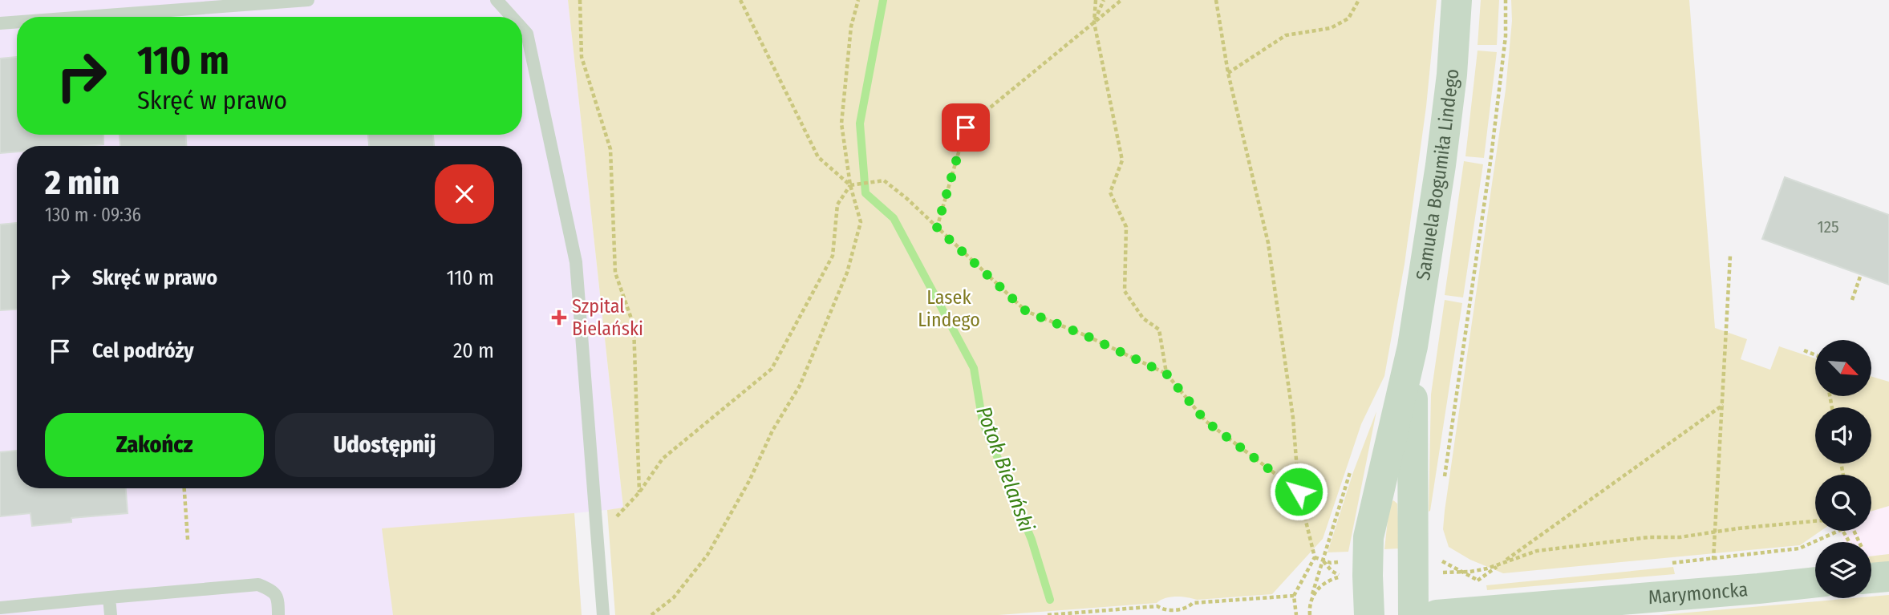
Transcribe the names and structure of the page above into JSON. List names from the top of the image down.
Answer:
{
  "streets": {
    "street": ["Samuela Bogumiła Lindego", "Marymoncka"]
  },
  "water": ["Potok Bielański"],
  "parks": ["Lasek Lindego"],
  "places": {
    "health": ["Szpital Bielański"]
  },
  "house_numbers": ["125"],
  "north": "bottom right",
  "page": {
    "turn": ["110 m", "Skręć w prawo"],
    "heading": ["2 min", "130 m · 09:36"],
    "list": [
      {
        "name": "Skręć w prawo",
        "value": "110 m"
      },
      {
        "name": "Cel podróży",
        "value": "20 m"
      }
    ],
    "buttons": ["Zakończ", "Udostępnij"]
  }
}
